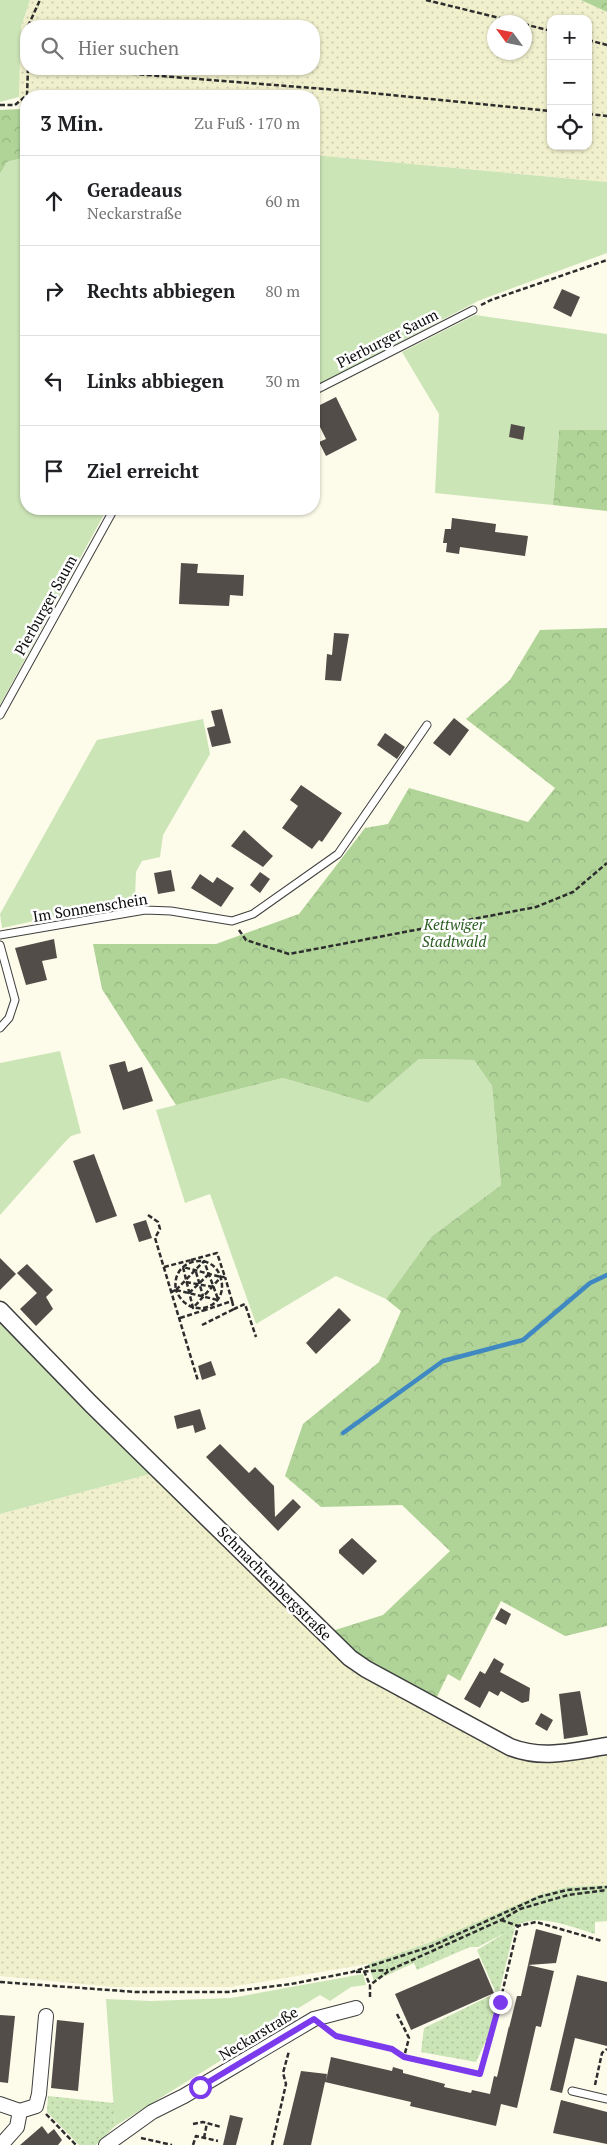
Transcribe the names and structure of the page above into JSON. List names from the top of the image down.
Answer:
{
  "streets": {
    "street": ["Schmachtenbergstraße", "Neckarstraße"],
    "lane": ["Pierburger Saum", "Im Sonnenschein"]
  },
  "parks": ["Kettwiger Stadtwald"],
  "north": "top left",
  "page": {
    "map_buttons": ["+", "−"],
    "search": "Hier suchen",
    "heading": ["3 Min.", "Zu Fuß · 170 m"],
    "list": [
      ["Geradeaus", "Neckarstraße", "60 m"],
      ["Rechts abbiegen", "80 m"],
      ["Links abbiegen", "30 m"],
      "Ziel erreicht"
    ]
  }
}
